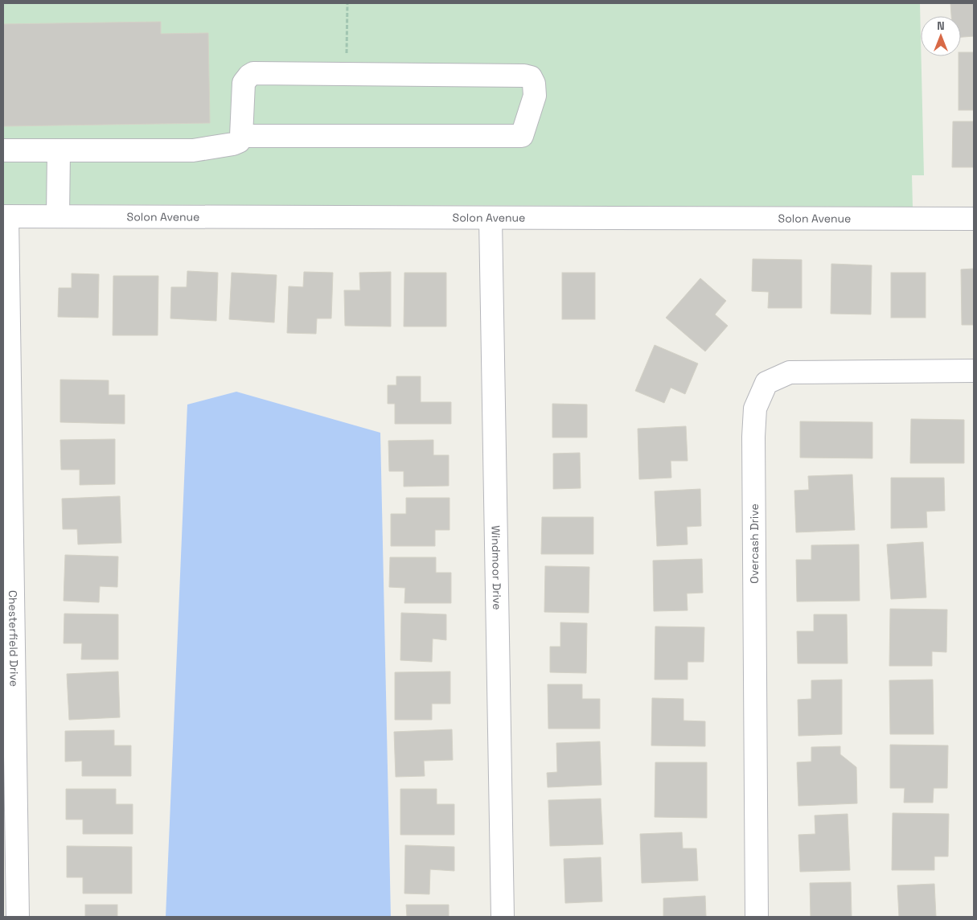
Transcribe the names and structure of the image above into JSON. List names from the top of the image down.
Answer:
{
  "streets": {
    "street": [
      "Solon Avenue",
      "Overcash Drive",
      "Windmoor Drive",
      "Chesterfield Drive"
    ]
  },
  "crossings": [
    ["Solon Avenue", "Windmoor Drive"],
    ["Solon Avenue", "Chesterfield Drive"]
  ],
  "north": "top"
}
